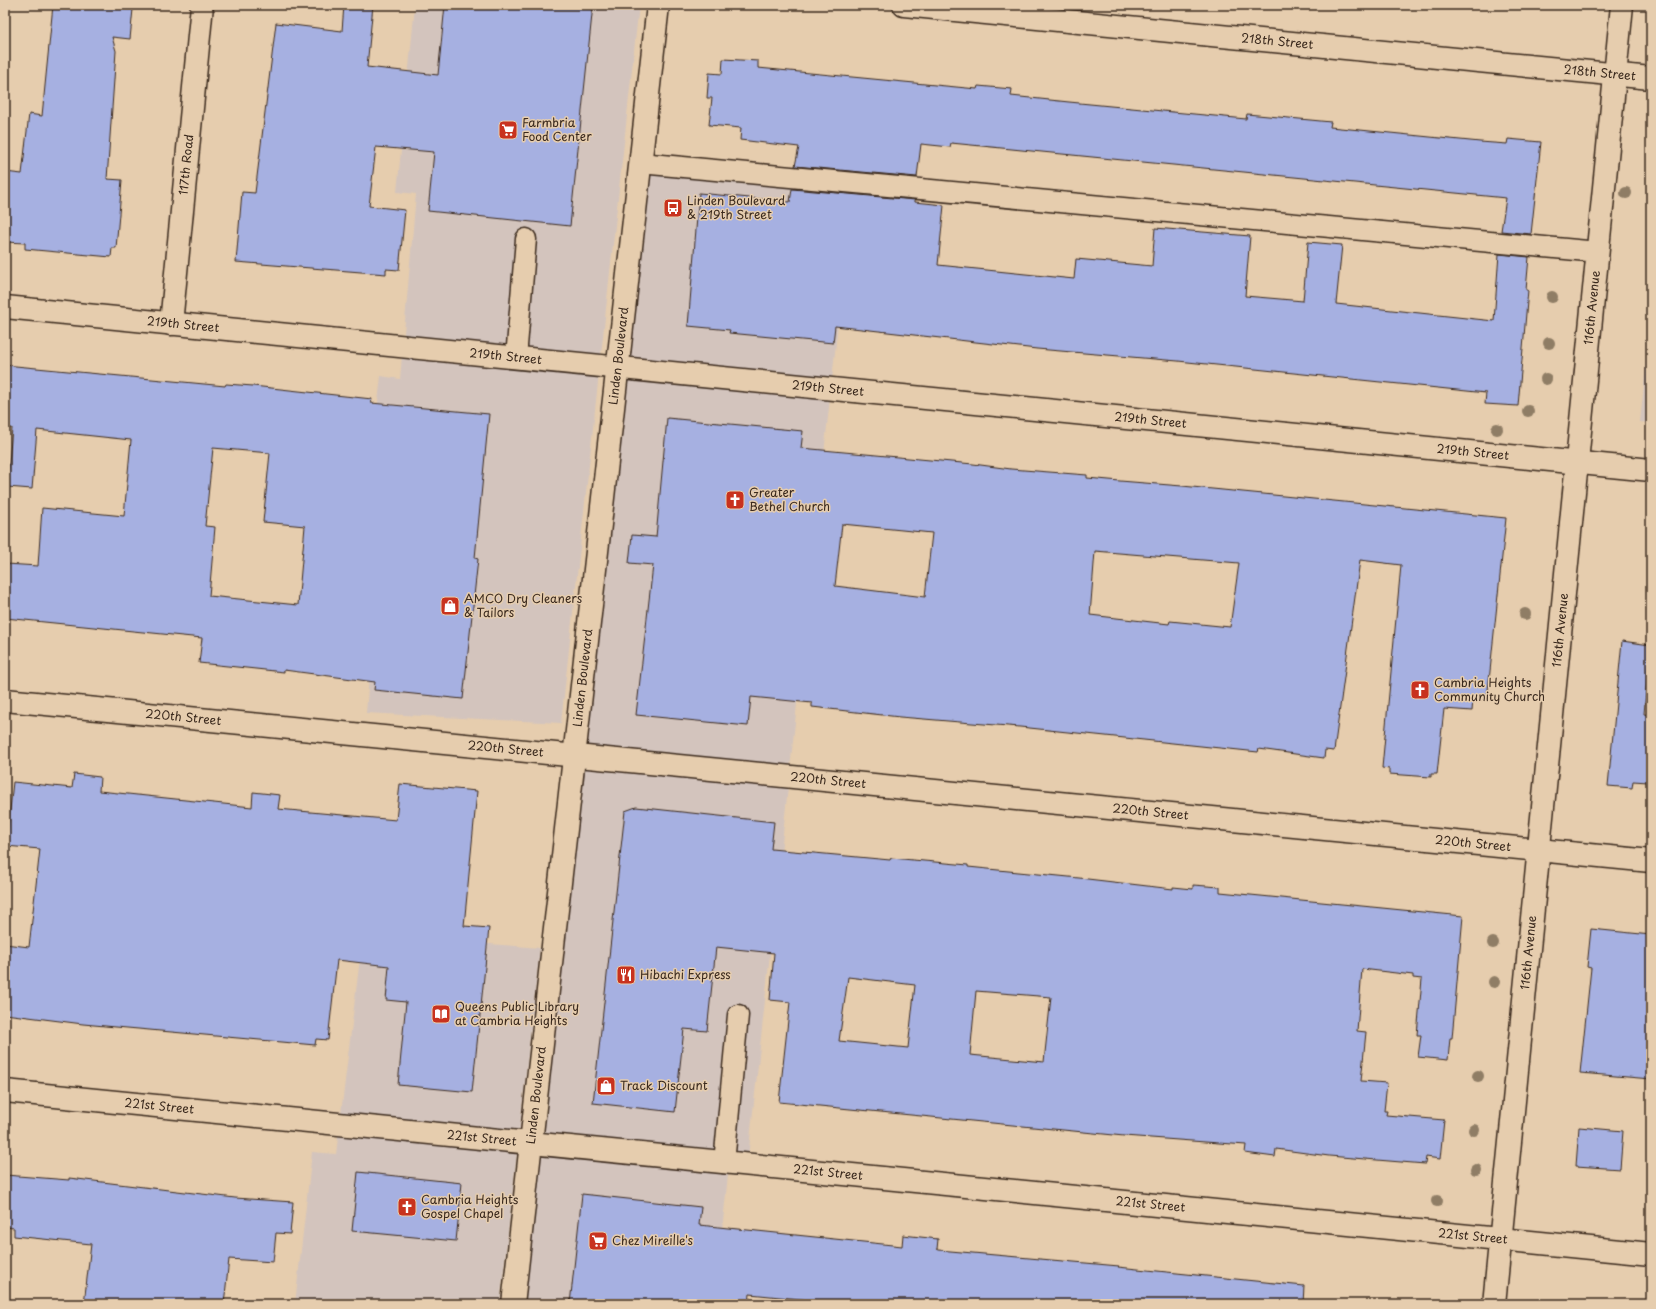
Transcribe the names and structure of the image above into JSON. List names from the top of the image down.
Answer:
{
  "streets": {
    "street": [
      "218th Street",
      "117th Road",
      "116th Avenue",
      "219th Street",
      "Linden Boulevard",
      "220th Street",
      "221st Street"
    ]
  },
  "crossings": [
    ["218th Street", "116th Avenue"],
    ["117th Road", "219th Street"],
    ["116th Avenue", "219th Street"],
    ["116th Avenue", "220th Street"],
    ["116th Avenue", "221st Street"],
    ["219th Street", "Linden Boulevard"],
    ["Linden Boulevard", "220th Street"],
    ["Linden Boulevard", "221st Street"]
  ],
  "places": {
    "supermarket": ["Farmbria Food Center", "Chez Mireille's"],
    "bus stop": ["Linden Boulevard & 219th Street"],
    "church": ["Greater Bethel Church", "Cambria Heights Community Church", "Cambria Heights Gospel Chapel"],
    "shop": ["AMCO Dry Cleaners & Tailors", "Track Discount"],
    "restaurant": ["Hibachi Express"],
    "library": ["Queens Public Library at Cambria Heights"]
  }
}
